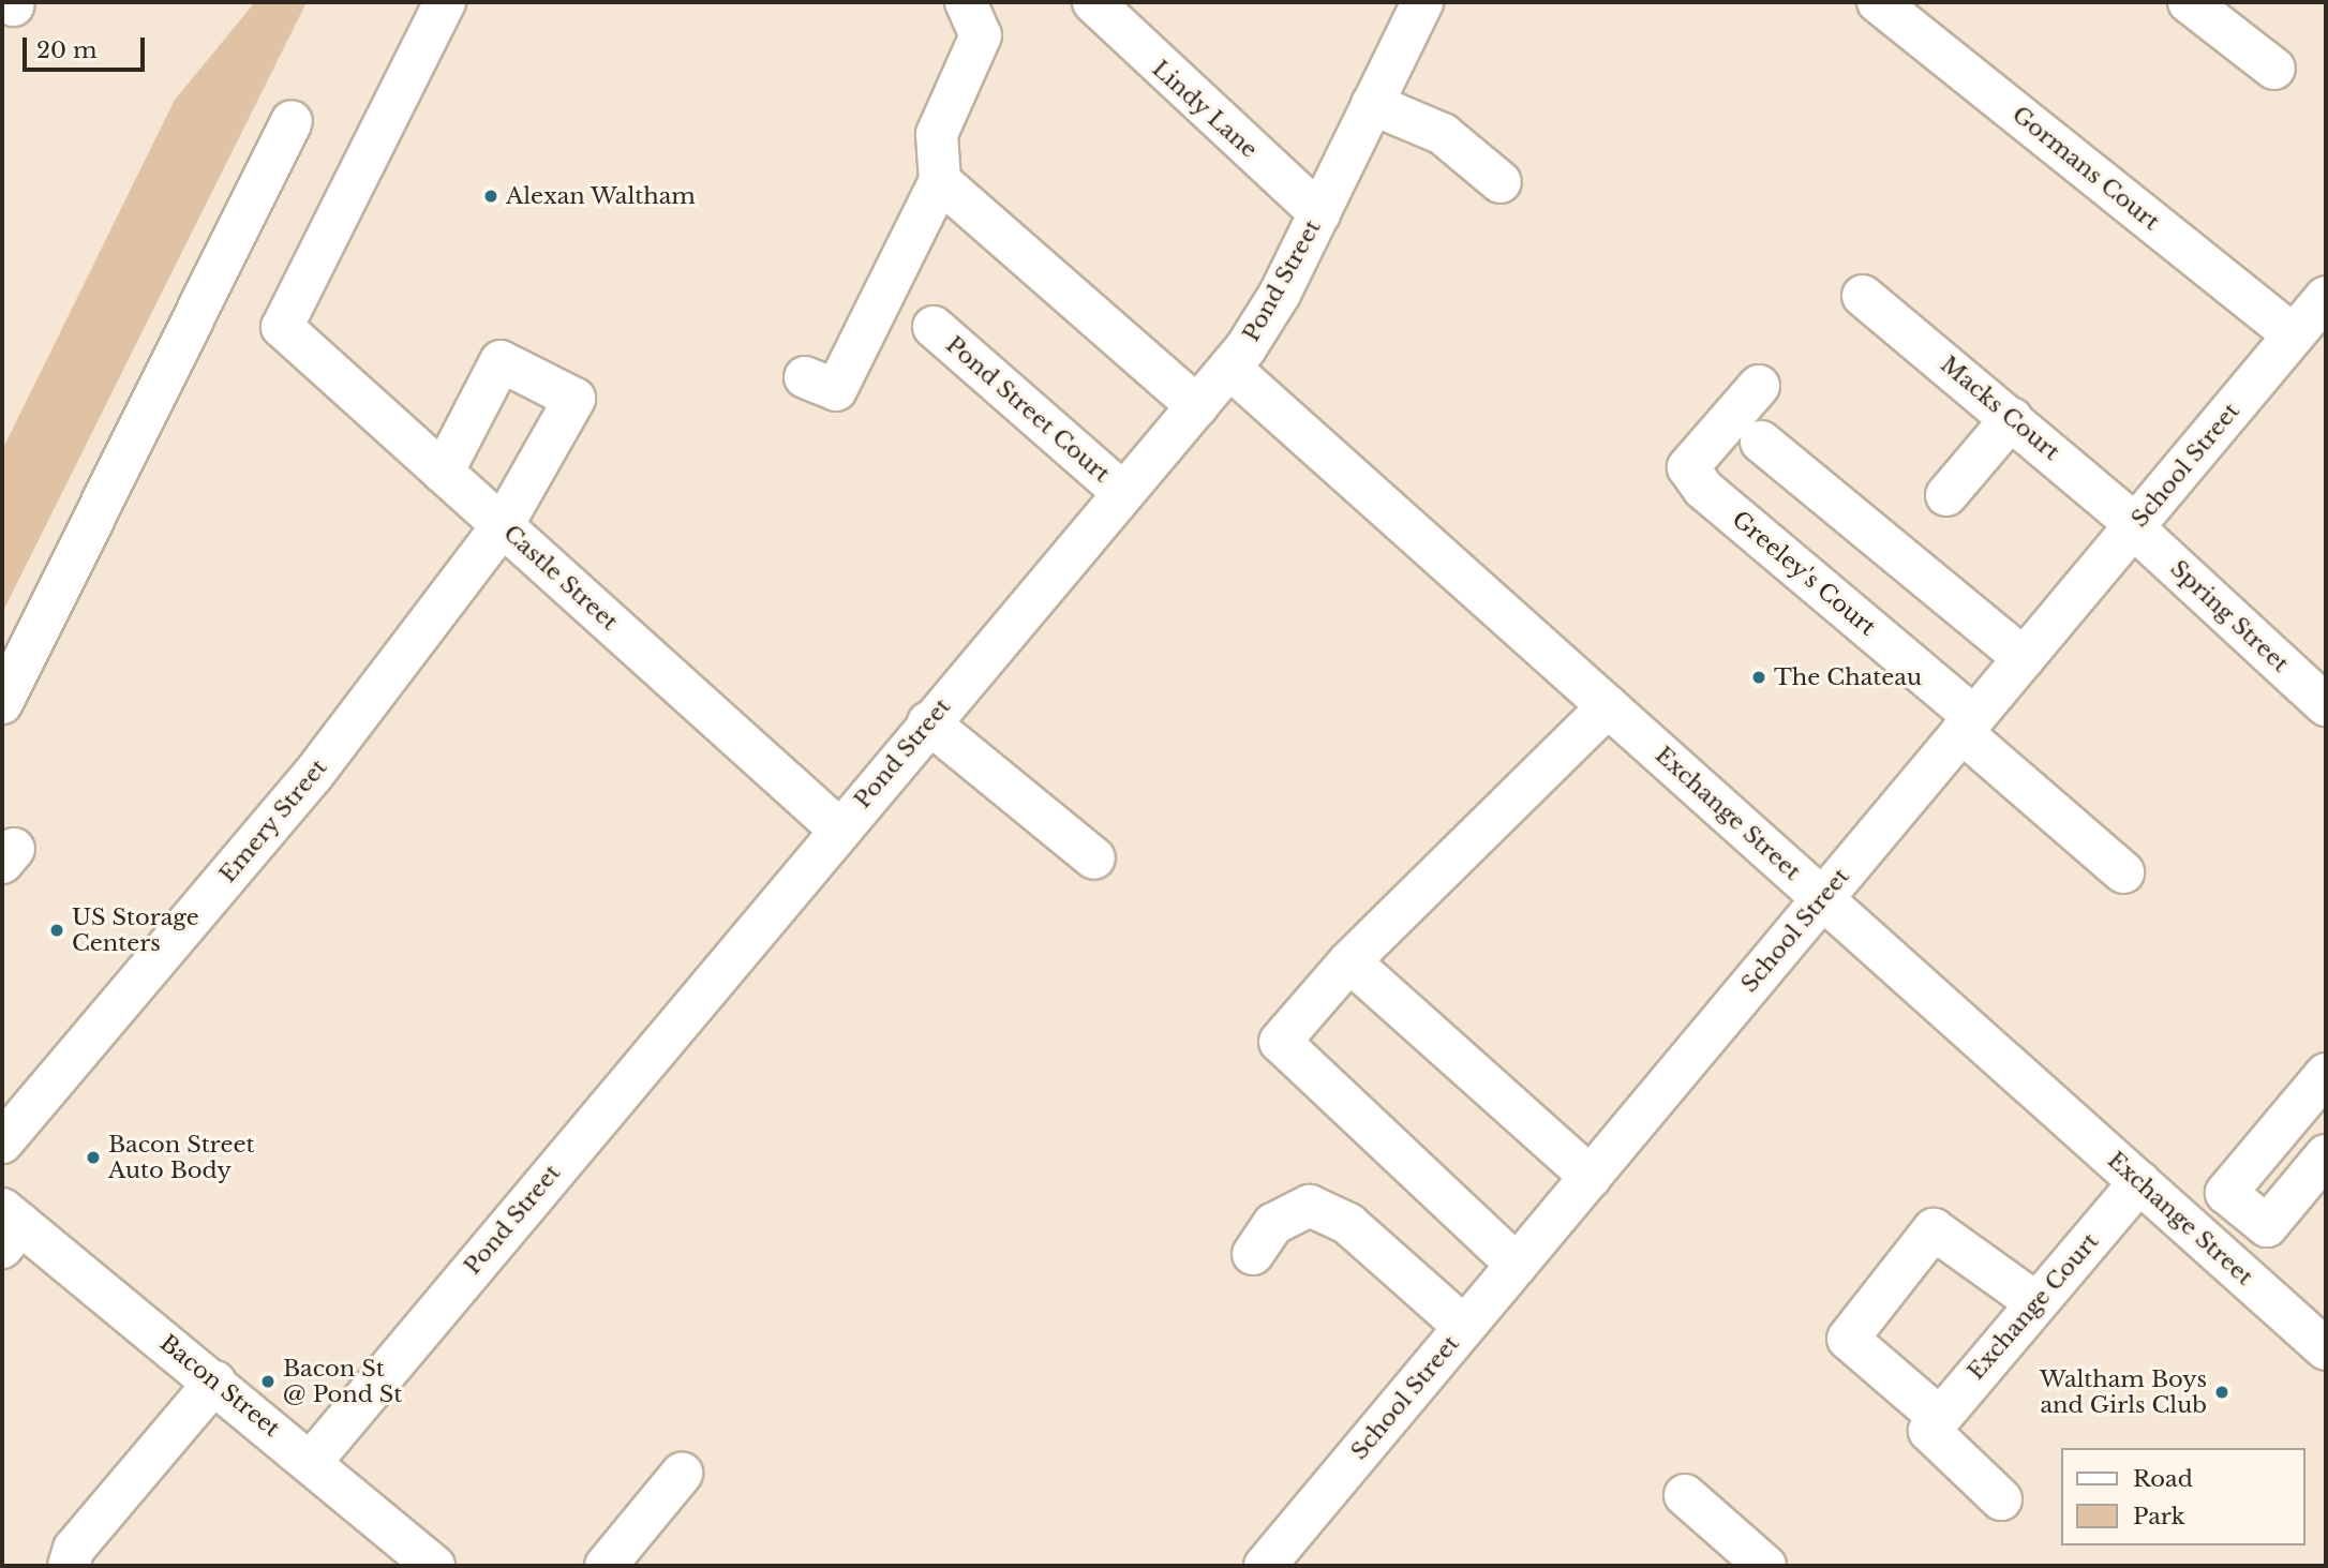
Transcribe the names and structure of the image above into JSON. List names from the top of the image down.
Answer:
{
  "streets": {
    "street": [
      "Lindy Lane",
      "Gormans Court",
      "Pond Street",
      "Macks Court",
      "Pond Street Court",
      "School Street",
      "Greeley's Court",
      "Castle Street",
      "Spring Street",
      "Exchange Street",
      "Emery Street",
      "Exchange Court",
      "Bacon Street"
    ]
  },
  "crossings": [
    ["Lindy Lane", "Pond Street"],
    ["Gormans Court", "School Street"],
    ["Pond Street", "Pond Street Court"],
    ["Pond Street", "Castle Street"],
    ["Pond Street", "Exchange Street"],
    ["Pond Street", "Bacon Street"],
    ["Macks Court", "School Street"],
    ["Macks Court", "Spring Street"],
    ["School Street", "Greeley's Court"],
    ["School Street", "Spring Street"],
    ["School Street", "Exchange Street"],
    ["Castle Street", "Emery Street"],
    ["Exchange Street", "Exchange Court"]
  ],
  "places": [
    "Alexan Waltham",
    "The Chateau",
    "US Storage Centers",
    "Bacon Street Auto Body",
    "Bacon St @ Pond St",
    "Waltham Boys and Girls Club"
  ],
  "legend": ["Road", "Park"],
  "scale_bar": "20 m"
}
